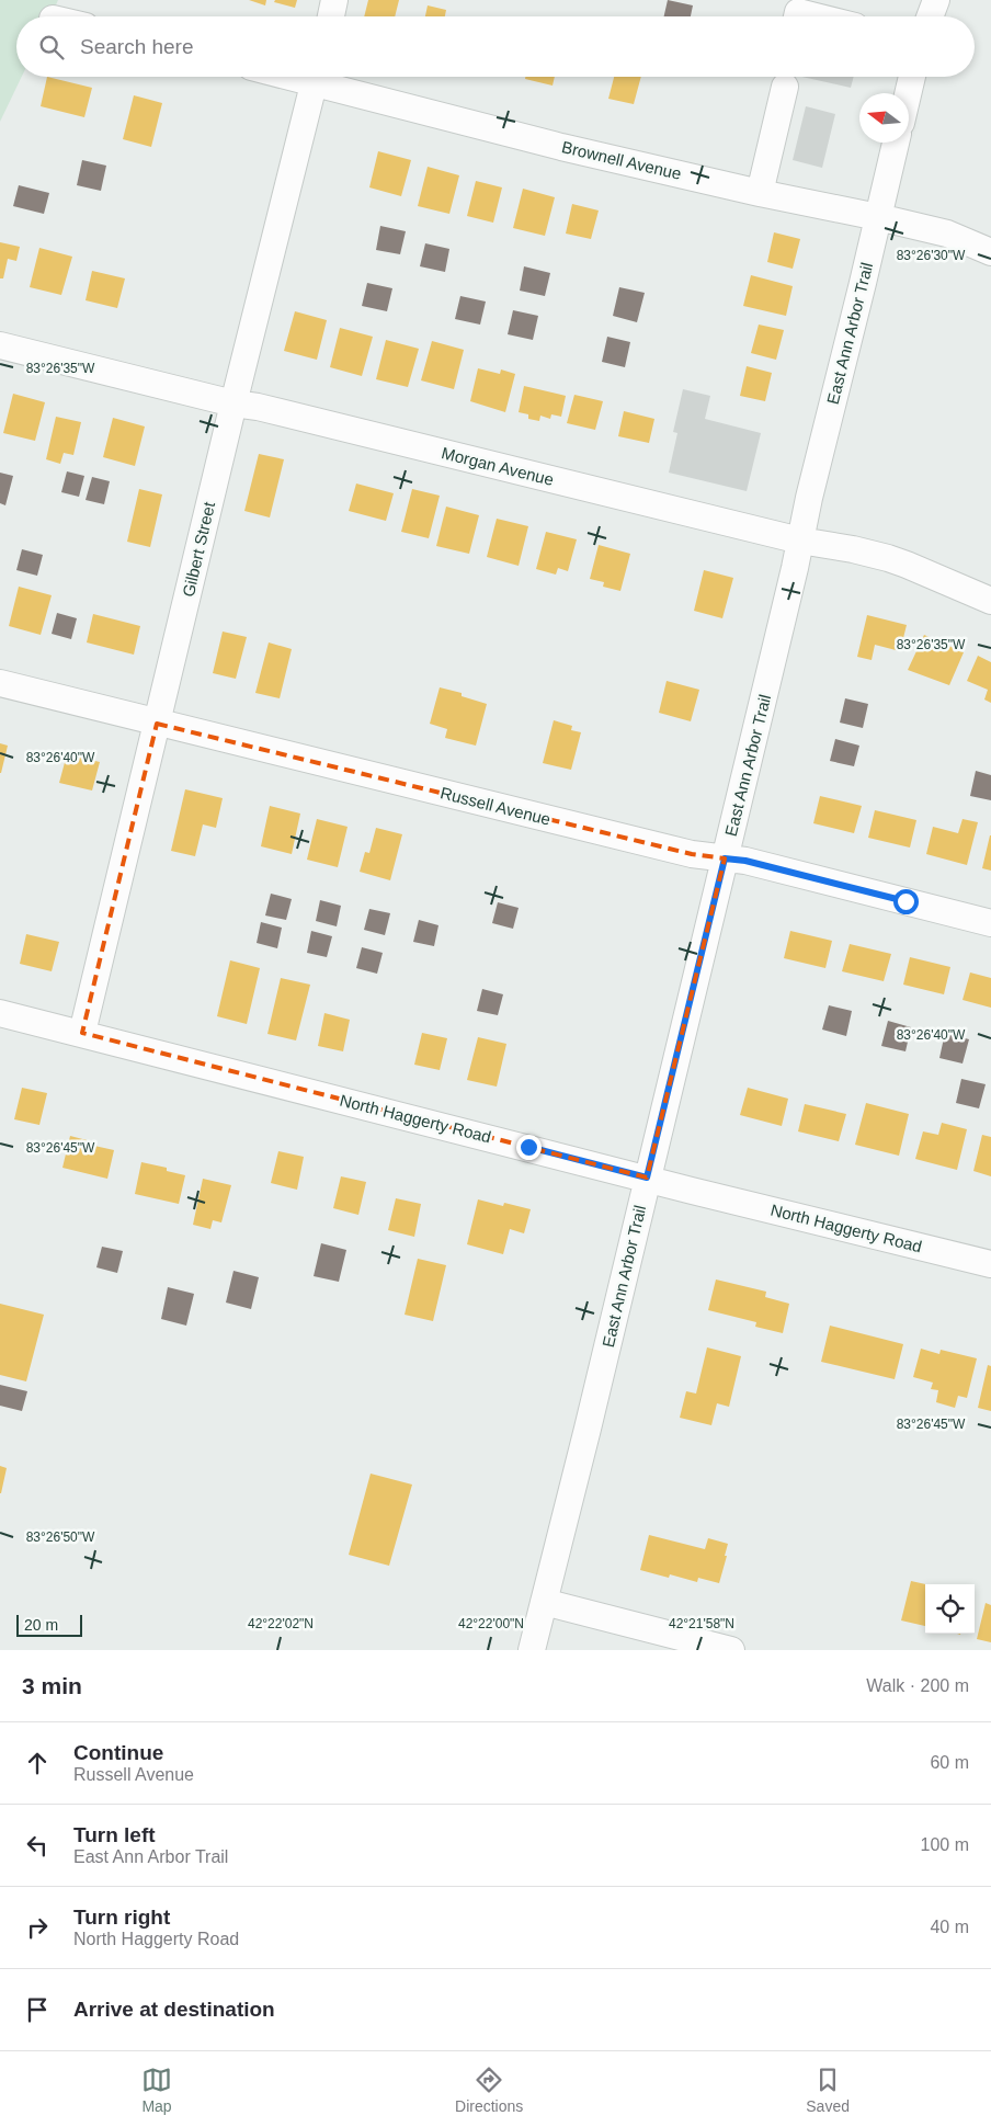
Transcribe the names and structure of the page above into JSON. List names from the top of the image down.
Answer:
{
  "streets": {
    "street": [
      "Brownell Avenue",
      "East Ann Arbor Trail",
      "Morgan Avenue",
      "Gilbert Street",
      "Russell Avenue",
      "North Haggerty Road"
    ]
  },
  "crossings": [
    ["Brownell Avenue", "East Ann Arbor Trail"],
    ["East Ann Arbor Trail", "Morgan Avenue"],
    ["East Ann Arbor Trail", "Russell Avenue"],
    ["East Ann Arbor Trail", "North Haggerty Road"],
    ["Morgan Avenue", "Gilbert Street"],
    ["Gilbert Street", "Russell Avenue"],
    ["Gilbert Street", "North Haggerty Road"]
  ],
  "scale_bar": "20 m",
  "north": "left",
  "page": {
    "search": "Search here",
    "scale": "20 m",
    "heading": ["3 min", "Walk · 200 m"],
    "list": [
      ["Continue", "Russell Avenue", "60 m"],
      ["Turn left", "East Ann Arbor Trail", "100 m"],
      ["Turn right", "North Haggerty Road", "40 m"],
      "Arrive at destination"
    ],
    "nav": ["Map", "Directions", "Saved"]
  },
  "coordinates": [
    "83°26'30\"W",
    "83°26'35\"W",
    "83°26'40\"W",
    "83°26'45\"W",
    "83°26'50\"W",
    "42°22'02\"N",
    "42°22'00\"N",
    "42°21'58\"N"
  ]
}
